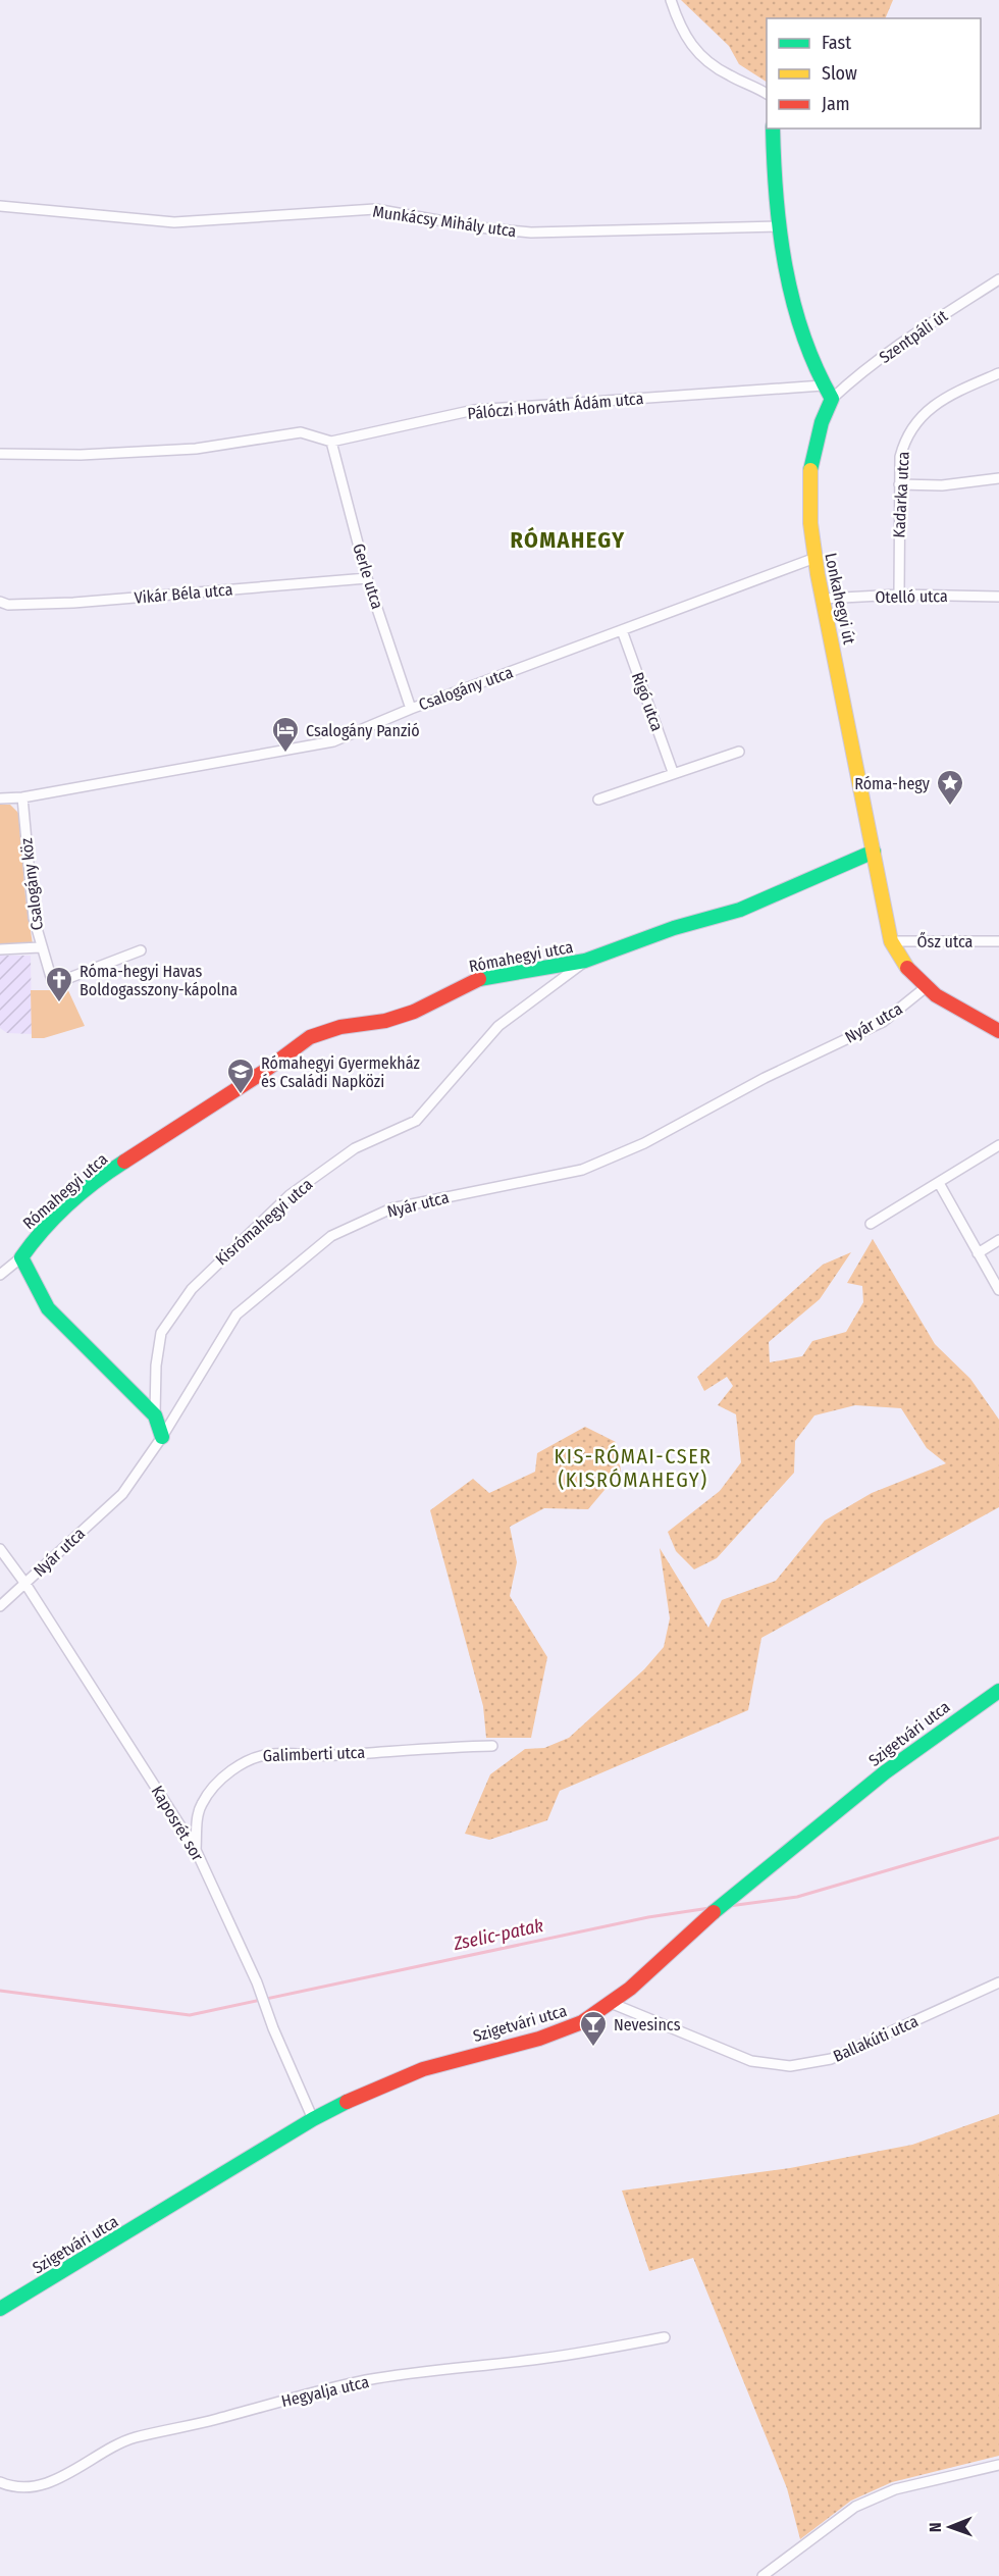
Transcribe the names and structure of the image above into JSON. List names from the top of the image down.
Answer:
{
  "streets": {
    "street": [
      "Munkácsy Mihály utca",
      "Szentpáli út",
      "Pálóczi Horváth Ádám utca",
      "Kadarka utca",
      "Gerle utca",
      "Vikár Béla utca",
      "Otelló utca",
      "Lonkahegyi út",
      "Csalogány utca",
      "Rigó utca",
      "Csalogány köz",
      "Ősz utca",
      "Rómahegyi utca",
      "Nyár utca",
      "Kisrómahegyi utca",
      "Szigetvári utca",
      "Galimberti utca",
      "Kaposrét sor",
      "Ballakúti utca",
      "Hegyalja utca"
    ]
  },
  "crossings": [
    ["Szentpáli út", "Lonkahegyi út"],
    ["Pálóczi Horváth Ádám utca", "Gerle utca"],
    ["Kadarka utca", "Otelló utca"],
    ["Gerle utca", "Vikár Béla utca"],
    ["Gerle utca", "Csalogány utca"],
    ["Otelló utca", "Lonkahegyi út"],
    ["Lonkahegyi út", "Csalogány utca"],
    ["Lonkahegyi út", "Ősz utca"],
    ["Lonkahegyi út", "Rómahegyi utca"],
    ["Lonkahegyi út", "Nyár utca"],
    ["Csalogány utca", "Rigó utca"],
    ["Csalogány utca", "Csalogány köz"],
    ["Rómahegyi utca", "Kisrómahegyi utca"],
    ["Nyár utca", "Kaposrét sor"],
    ["Szigetvári utca", "Kaposrét sor"],
    ["Szigetvári utca", "Ballakúti utca"],
    ["Galimberti utca", "Kaposrét sor"]
  ],
  "districts": ["RÓMAHEGY", "KIS-RÓMAI-CSER (KISRÓMAHEGY)"],
  "water": ["Zselic-patak"],
  "places": {
    "hotel": ["Csalogány Panzió"],
    "place": ["Róma-hegy"],
    "church": ["Róma-hegyi Havas Boldogasszony-kápolna"],
    "school or university": ["Rómahegyi Gyermekház és Családi Napközi"],
    "bar": ["Nevesincs"]
  },
  "legend": ["Fast", "Slow", "Jam"],
  "north": "left"
}
